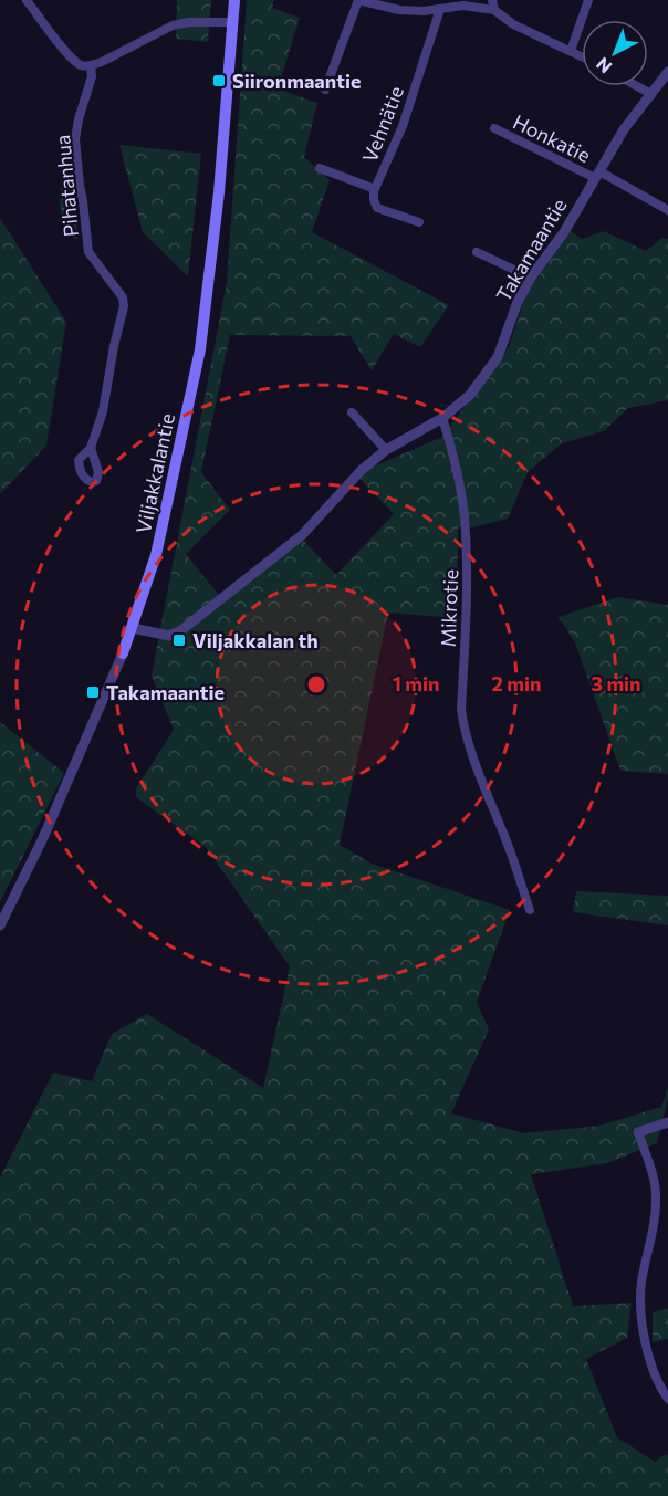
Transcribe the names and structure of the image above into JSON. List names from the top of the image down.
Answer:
{
  "streets": {
    "main road": ["Viljakkalantie"],
    "street": [
      "Vehnätie",
      "Honkatie",
      "Pihatanhua",
      "Takamaantie",
      "Mikrotie"
    ]
  },
  "crossings": [
    ["Honkatie", "Takamaantie"],
    ["Takamaantie", "Viljakkalantie"],
    ["Takamaantie", "Mikrotie"]
  ],
  "places": {
    "transit": ["Siironmaantie", "Viljakkalan th", "Takamaantie"]
  },
  "north": "bottom left",
  "rings": ["1 min", "2 min", "3 min"]
}
